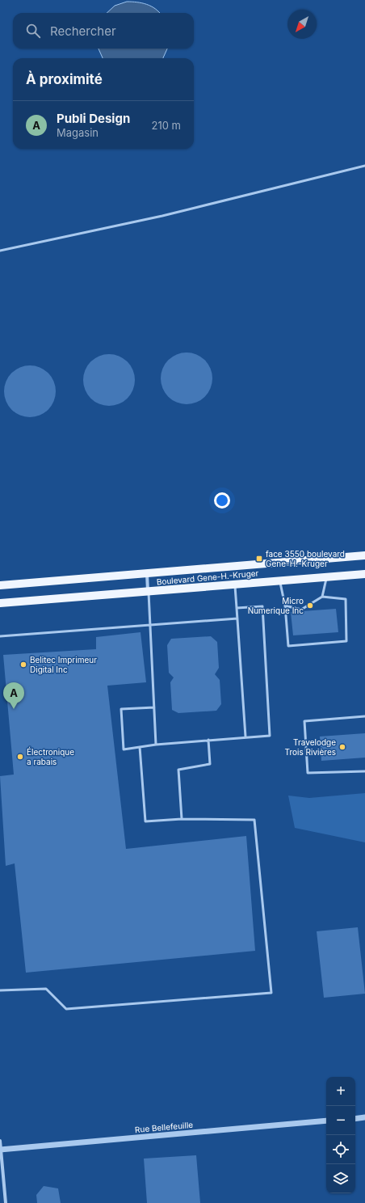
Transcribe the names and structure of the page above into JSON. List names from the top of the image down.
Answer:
{
  "streets": {
    "main road": ["Boulevard Gene-H.-Kruger"],
    "street": ["Rue Bellefeuille"]
  },
  "places": {
    "transit": ["face 3550 boulevard Gene-H.-Kruger"],
    "other": [
      "Micro Numerique Inc",
      "Belitec Imprimeur Digital Inc",
      "Travelodge Trois Rivières",
      "Électronique a rabais"
    ]
  },
  "north": "bottom left",
  "page": {
    "search": "Rechercher",
    "heading": "À proximité",
    "list": [
      {
        "mark": "A",
        "name": "Publi Design",
        "note": "Magasin",
        "value": "210 m"
      }
    ],
    "pins": "A",
    "map_buttons": ["+", "−"]
  }
}
